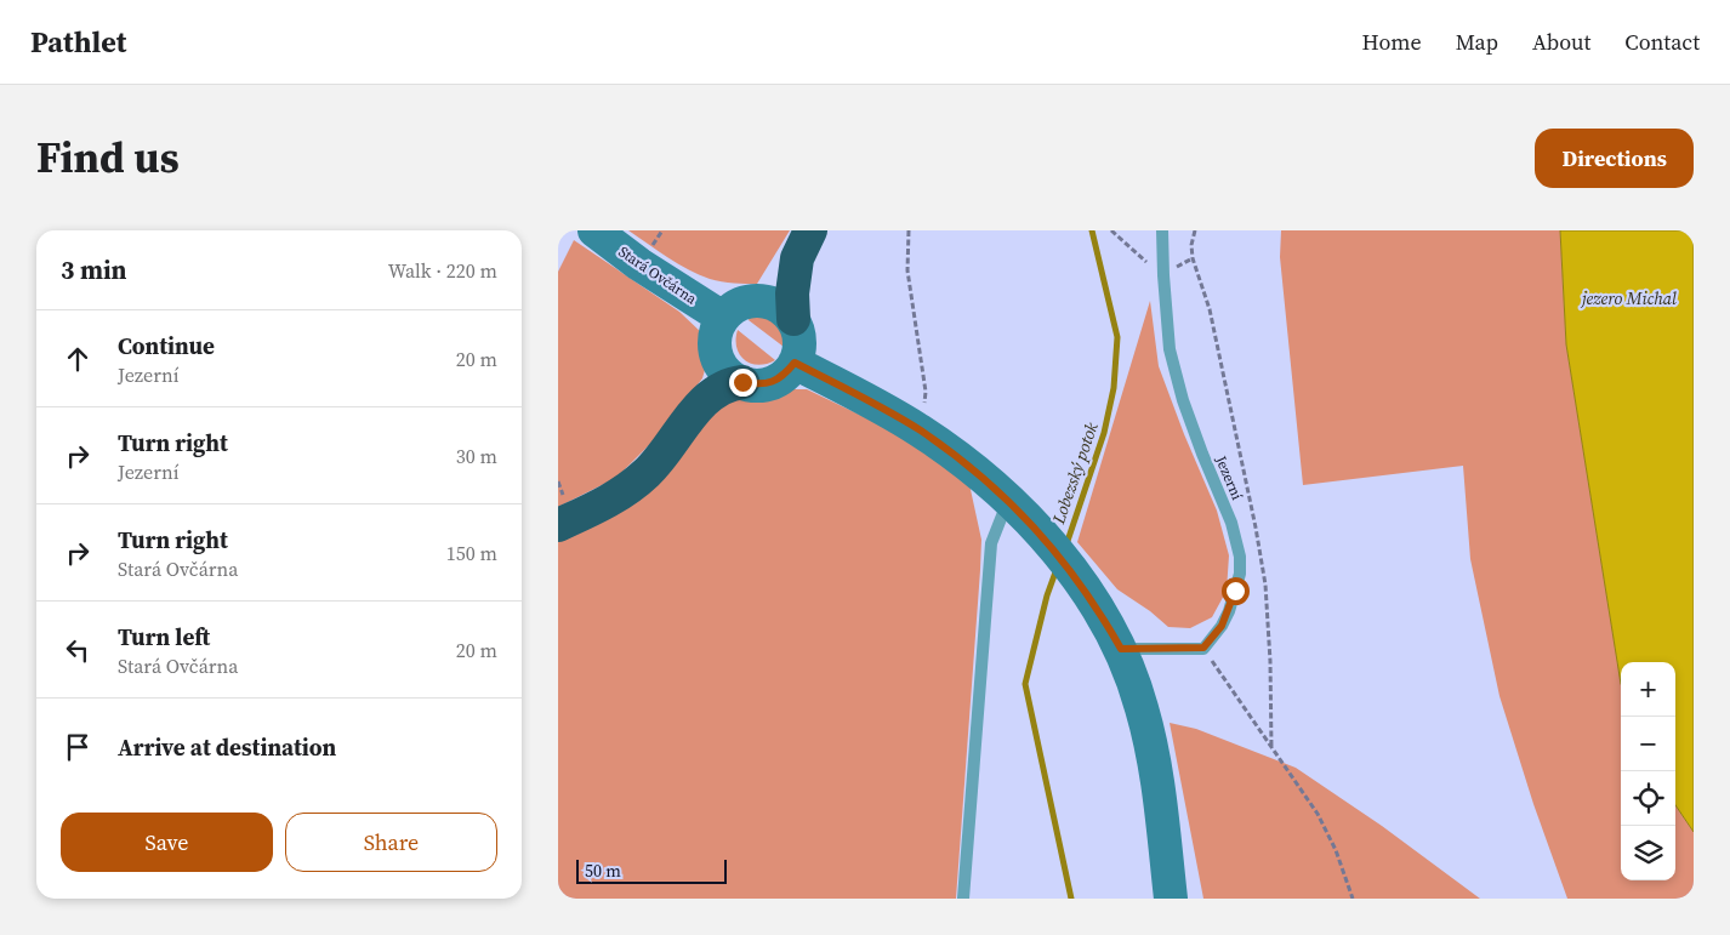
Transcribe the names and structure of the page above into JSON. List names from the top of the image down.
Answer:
{
  "streets": {
    "main road": ["Stará Ovčárna"],
    "lane": ["Jezerní"]
  },
  "water": ["jezero Michal", "Lobezský potok"],
  "scale_bar": "50 m",
  "page": {
    "header": "Pathlet",
    "nav": [
      "Home",
      "Map",
      "About",
      "Contact"
    ],
    "title": "Find us",
    "buttons": [
      "Directions",
      ["Save", "Share"]
    ],
    "heading": ["3 min", "Walk · 220 m"],
    "list": [
      ["Continue", "Jezerní", "20 m"],
      ["Turn right", "Jezerní", "30 m"],
      ["Turn right", "Stará Ovčárna", "150 m"],
      ["Turn left", "Stará Ovčárna", "20 m"],
      "Arrive at destination"
    ],
    "map_buttons": ["+", "−"],
    "scale": "50 m"
  }
}
